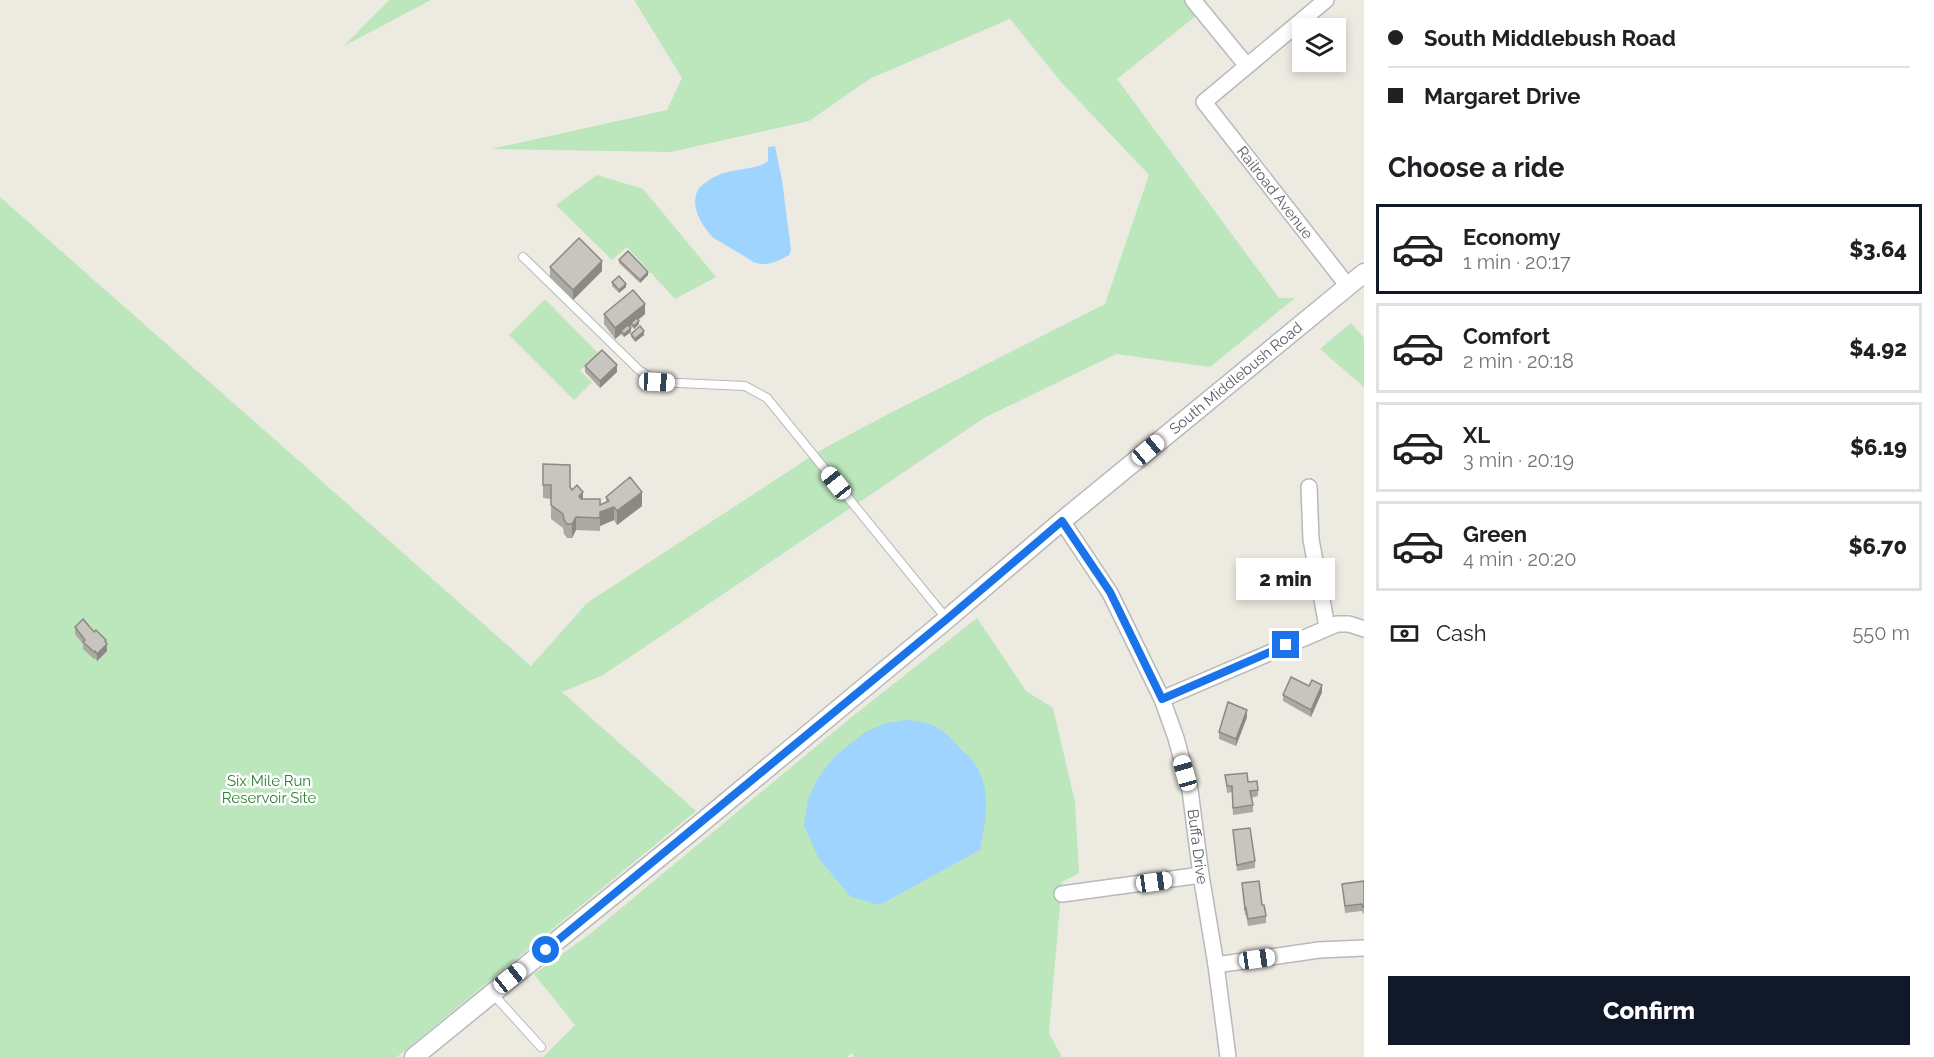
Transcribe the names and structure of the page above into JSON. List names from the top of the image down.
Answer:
{
  "streets": {
    "street": ["Railroad Avenue", "South Middlebush Road", "Buffa Drive"]
  },
  "crossings": [
    ["Railroad Avenue", "South Middlebush Road"],
    ["South Middlebush Road", "Buffa Drive"]
  ],
  "parks": ["Six Mile Run Reservoir Site"],
  "page": {
    "banner": ["South Middlebush Road", "Margaret Drive"],
    "heading": "Choose a ride",
    "list": [
      {
        "name": "Economy",
        "note": "1 min · 20:17",
        "value": "$3.64"
      },
      {
        "name": "Comfort",
        "note": "2 min · 20:18",
        "value": "$4.92"
      },
      {
        "name": "XL",
        "note": "3 min · 20:19",
        "value": "$6.19"
      },
      {
        "name": "Green",
        "note": "4 min · 20:20",
        "value": "$6.70"
      }
    ],
    "bubble": "2 min",
    "pay": ["Cash", "550 m"],
    "buttons": "Confirm"
  }
}
